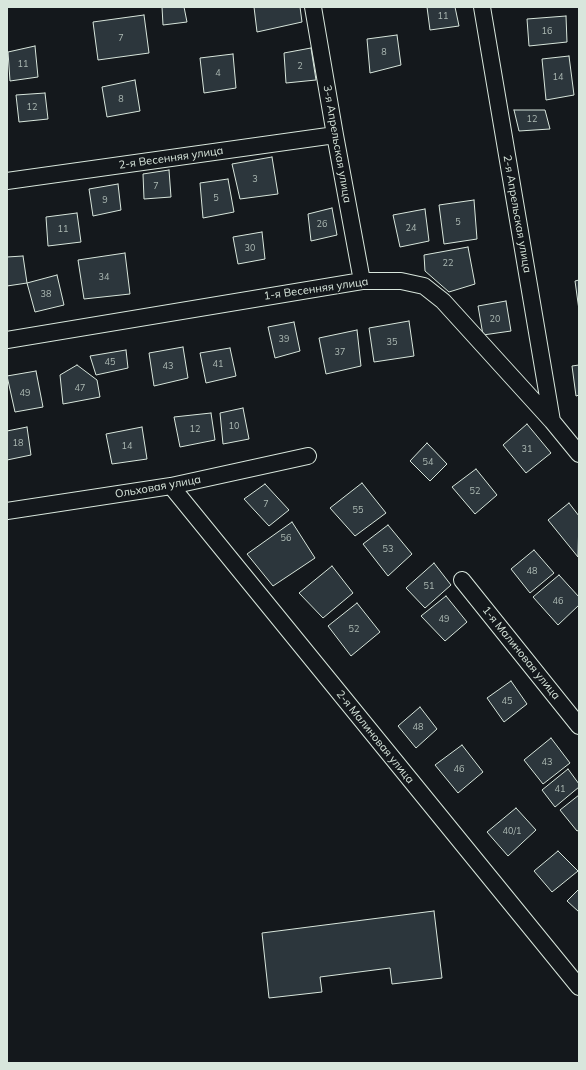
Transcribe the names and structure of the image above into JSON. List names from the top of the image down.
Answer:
{
  "streets": {
    "street": [
      "3-я Апрельская улица",
      "2-я Весенняя улица",
      "2-я Апрельская улица",
      "1-я Весенняя улица",
      "Ольховая улица",
      "1-я Малиновая улица",
      "2-я Малиновая улица"
    ]
  },
  "crossings": [
    ["3-я Апрельская улица", "2-я Весенняя улица"],
    ["3-я Апрельская улица", "1-я Весенняя улица"],
    ["2-я Апрельская улица", "1-я Весенняя улица"],
    ["Ольховая улица", "2-я Малиновая улица"]
  ],
  "house_numbers": [
    "11",
    "16",
    "7",
    "8",
    "11",
    "2",
    "4",
    "14",
    "8",
    "12",
    "12",
    "3",
    "7",
    "5",
    "9",
    "5",
    "26",
    "24",
    "11",
    "30",
    "22",
    "34",
    "38",
    "20",
    "39",
    "35",
    "37",
    "45",
    "41",
    "43",
    "47",
    "49",
    "10",
    "12",
    "18",
    "14",
    "31",
    "54",
    "52",
    "7",
    "55",
    "56",
    "53",
    "48",
    "51",
    "46",
    "49",
    "52",
    "45",
    "48",
    "43",
    "46",
    "41",
    "40/1"
  ]
}
